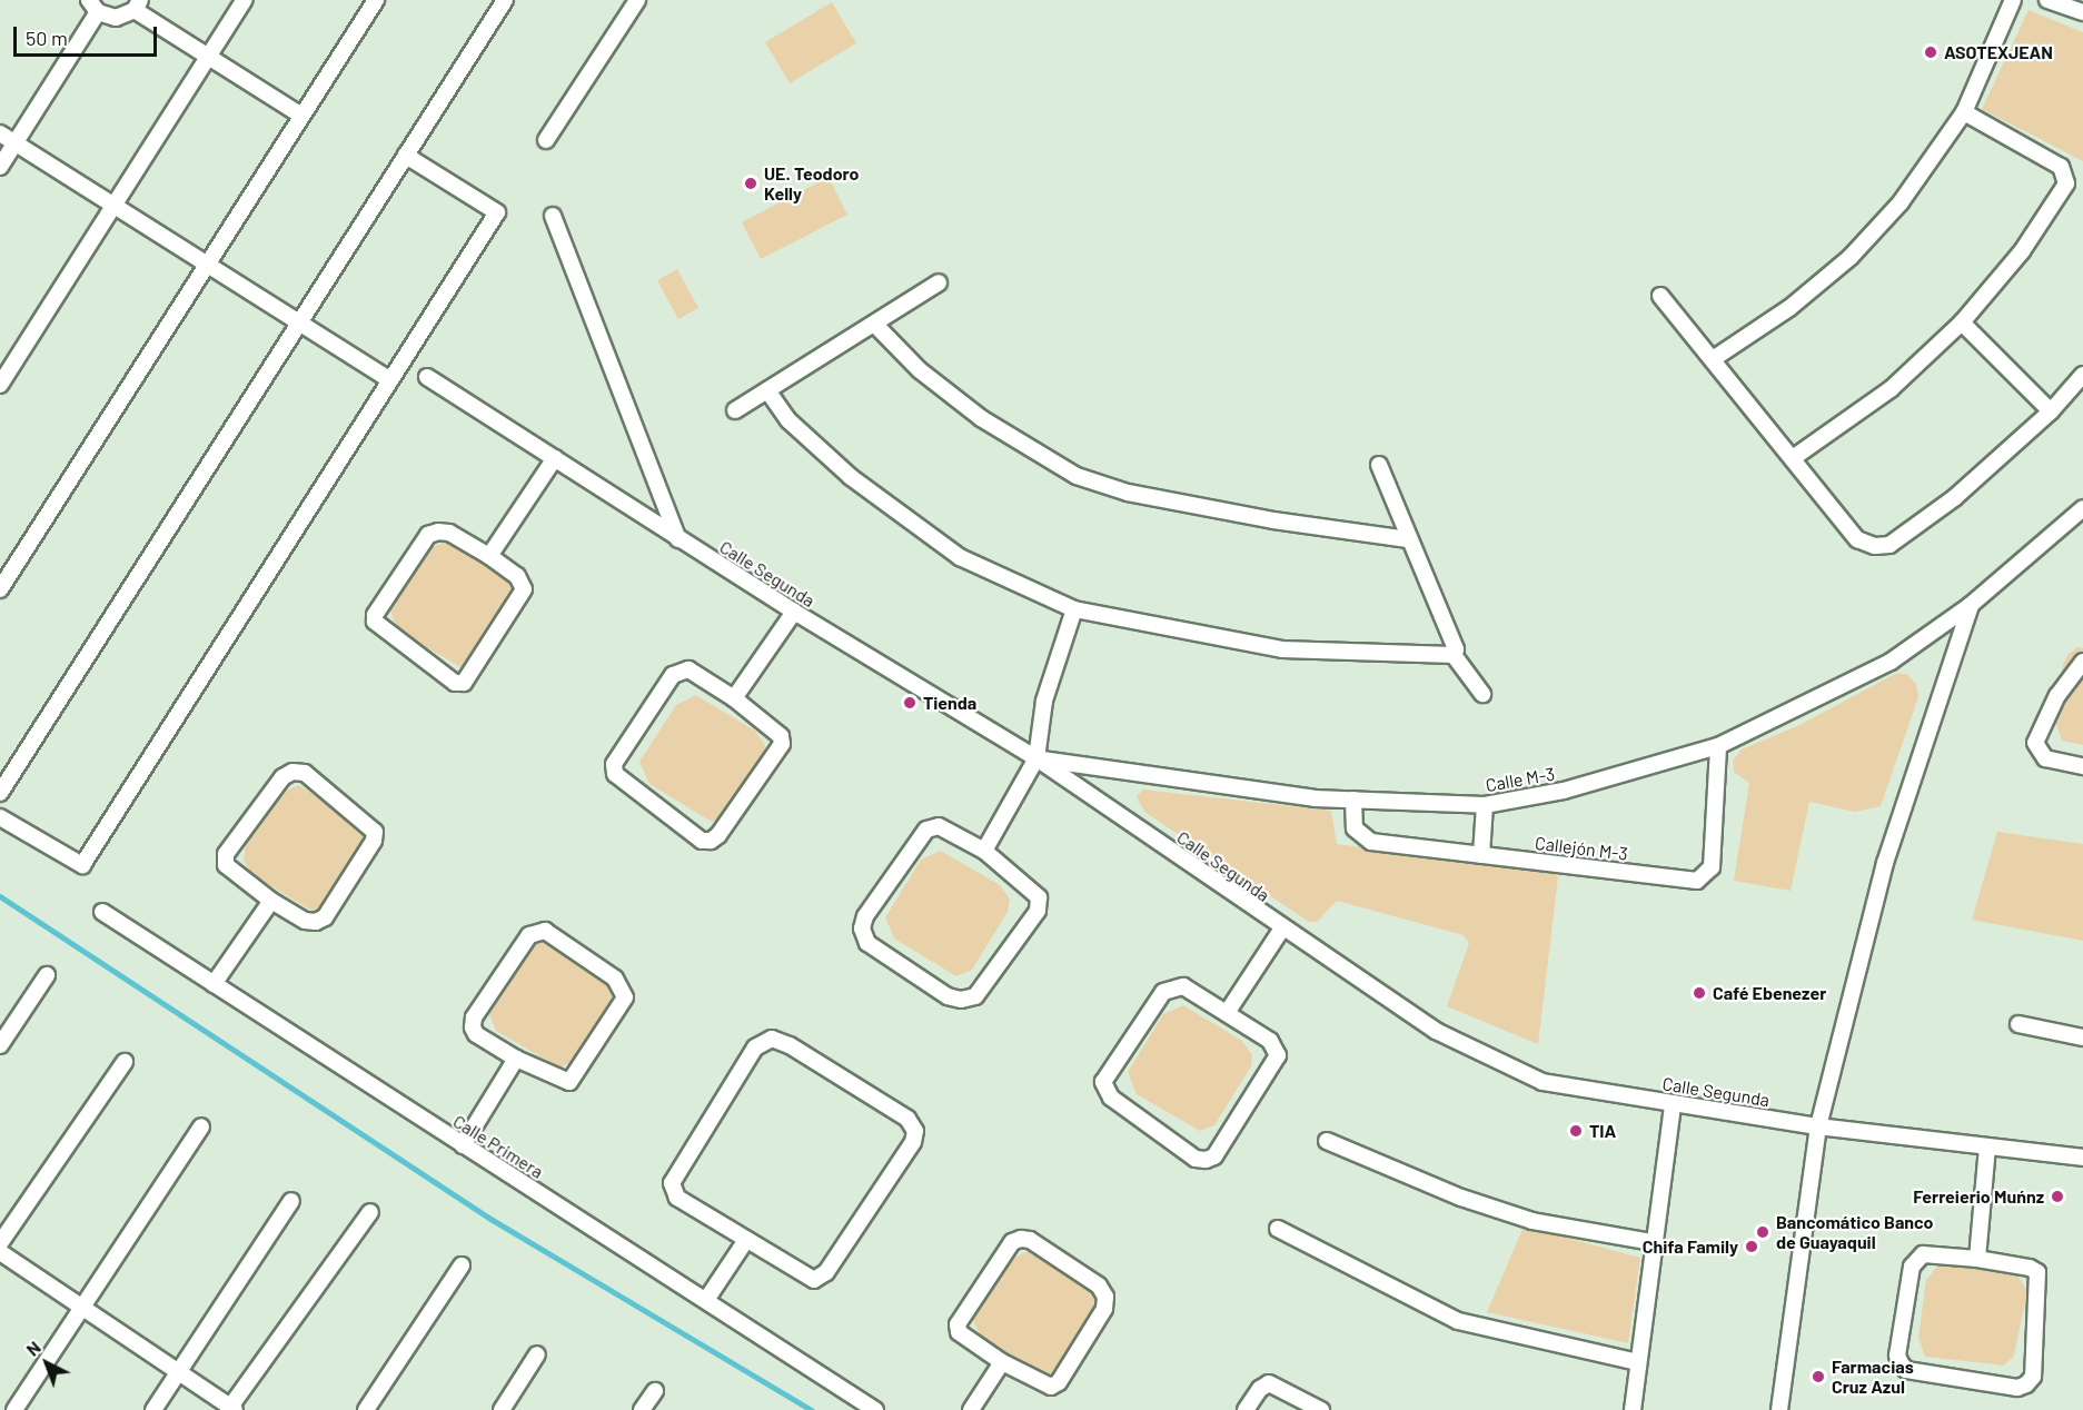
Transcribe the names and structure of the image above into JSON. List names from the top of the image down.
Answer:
{
  "streets": {
    "street": [
      "Calle Segunda",
      "Calle M-3",
      "Callejón M-3",
      "Calle Primera"
    ]
  },
  "crossings": [
    ["Calle Segunda", "Calle M-3"],
    ["Calle M-3", "Callejón M-3"]
  ],
  "places": [
    "ASOTEXJEAN",
    "UE. Teodoro Kelly",
    "Tienda",
    "Café Ebenezer",
    "TIA",
    "Ferreierio Muńnz",
    "Bancomático Banco de Guayaquil",
    "Chifa Family",
    "Farmacias Cruz Azul"
  ],
  "scale_bar": "50 m",
  "north": "top left"
}
